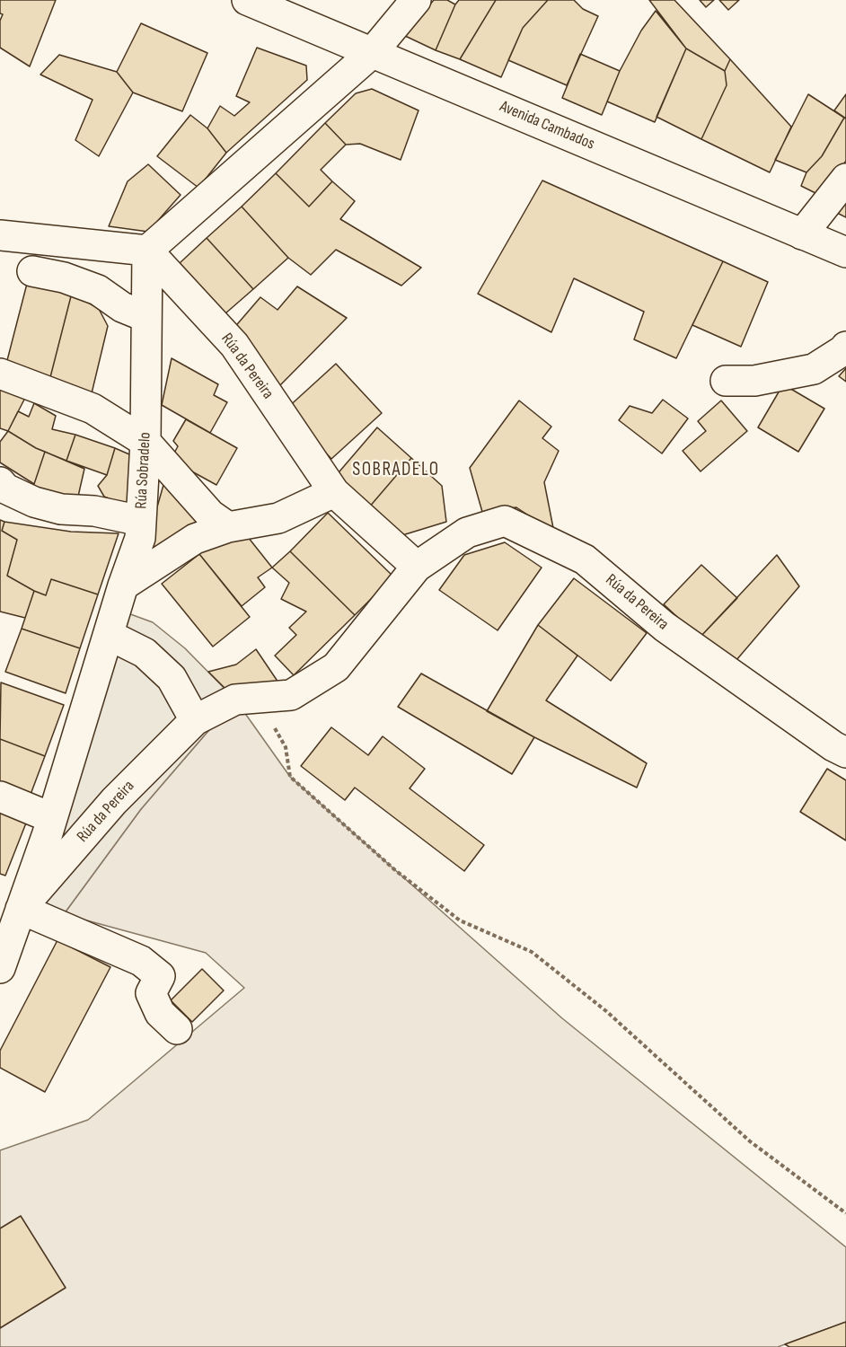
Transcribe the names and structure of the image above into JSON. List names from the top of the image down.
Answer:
{
  "streets": {
    "street": ["Avenida Cambados", "Rúa da Pereira", "Rúa Sobradelo"]
  },
  "crossings": [
    ["Rúa da Pereira", "Rúa Sobradelo"]
  ],
  "districts": ["SOBRADELO"]
}
